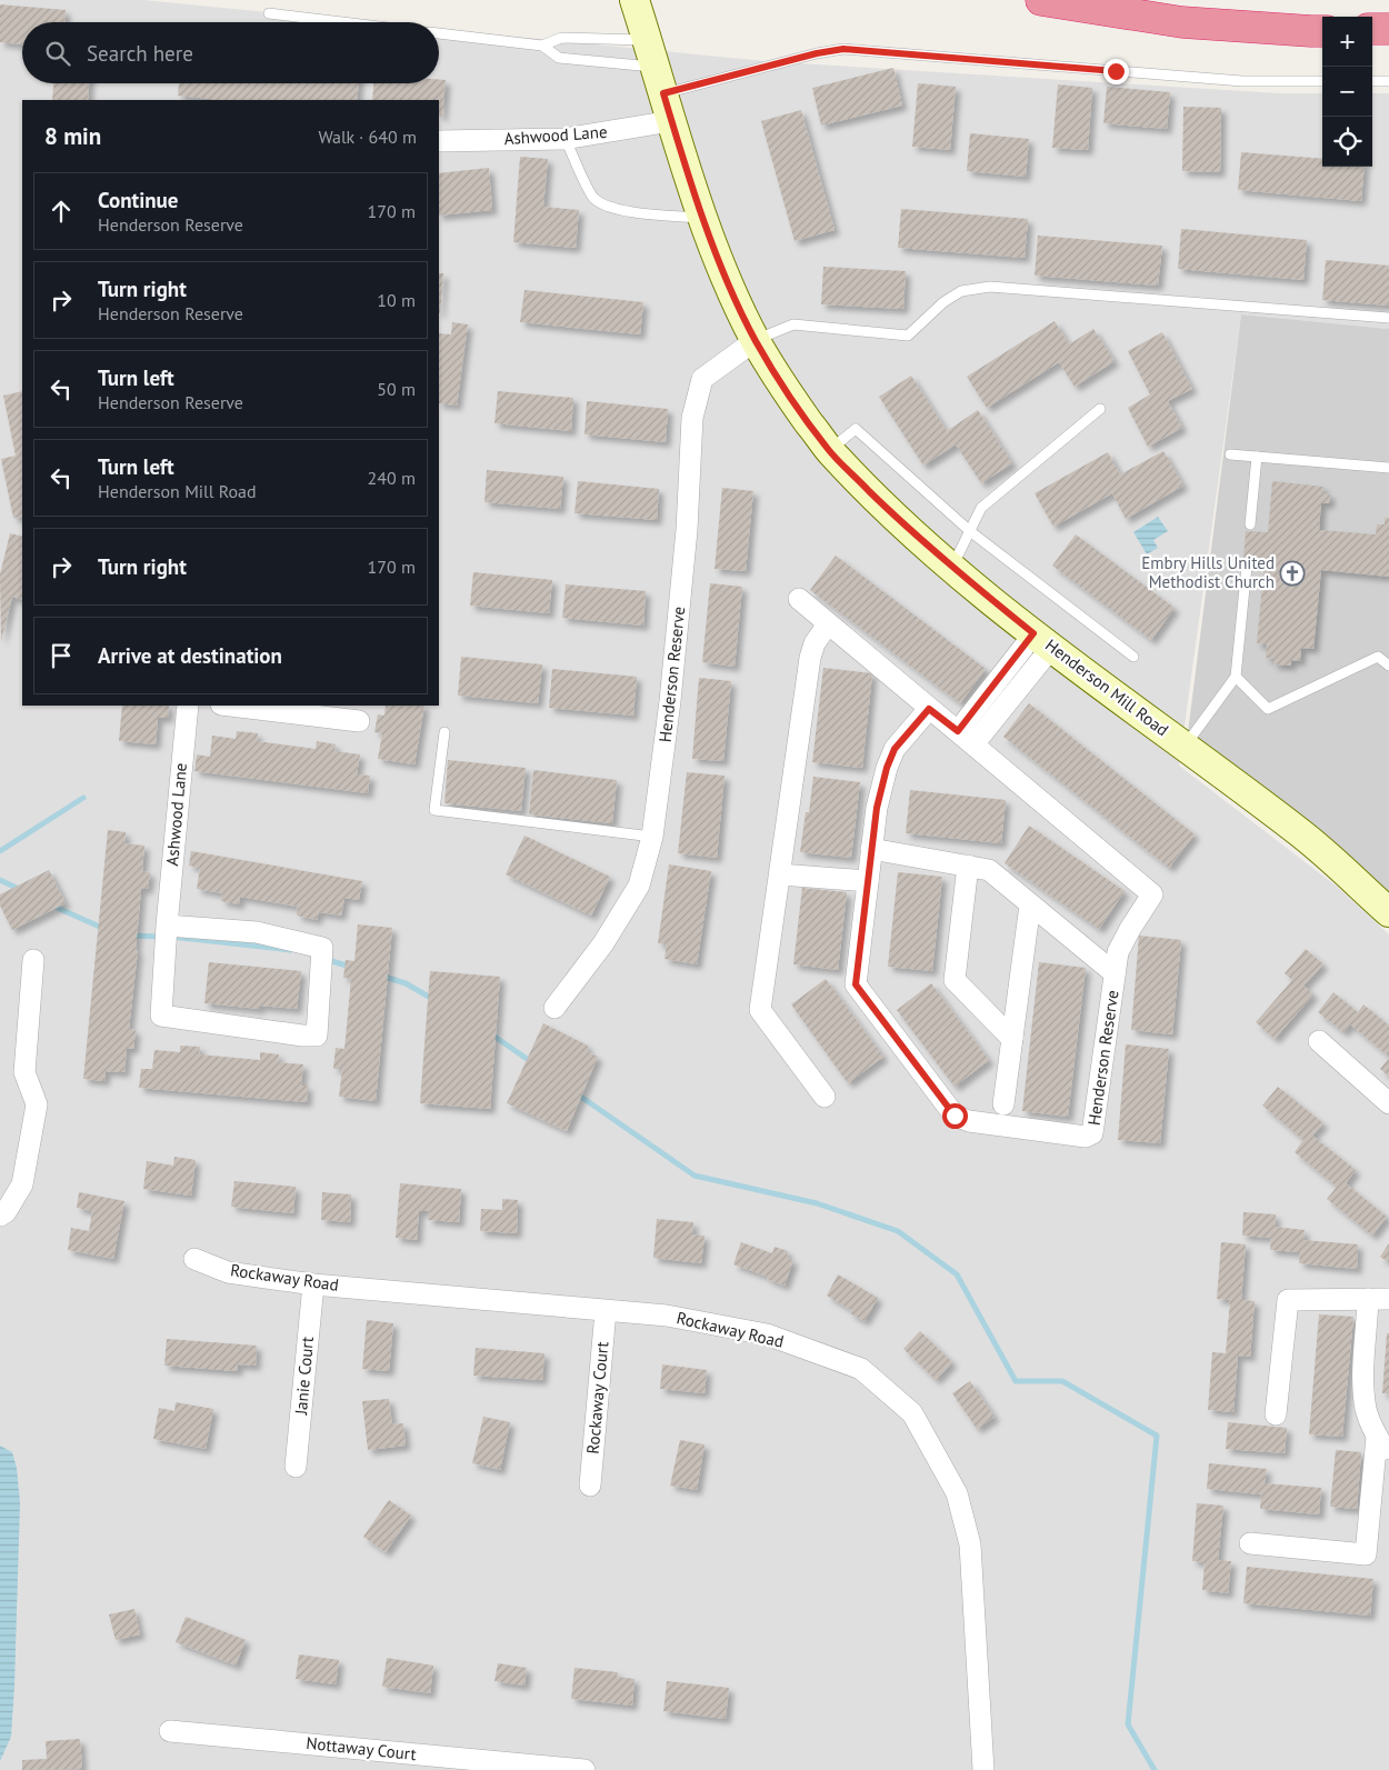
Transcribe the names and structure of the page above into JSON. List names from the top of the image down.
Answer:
{
  "streets": {
    "street": [
      "Ashwood Lane",
      "Henderson Reserve",
      "Henderson Mill Road",
      "Rockaway Road",
      "Janie Court",
      "Rockaway Court",
      "Nottaway Court"
    ]
  },
  "crossings": [
    ["Ashwood Lane", "Henderson Mill Road"],
    ["Henderson Reserve", "Henderson Mill Road"],
    ["Rockaway Road", "Janie Court"],
    ["Rockaway Road", "Rockaway Court"]
  ],
  "places": {
    "church": ["Embry Hills United Methodist Church"]
  },
  "page": {
    "map_buttons": ["+", "−"],
    "search": "Search here",
    "heading": ["8 min", "Walk · 640 m"],
    "list": [
      ["Continue", "Henderson Reserve", "170 m"],
      ["Turn right", "Henderson Reserve", "10 m"],
      ["Turn left", "Henderson Reserve", "50 m"],
      ["Turn left", "Henderson Mill Road", "240 m"],
      ["Turn right", "170 m"],
      "Arrive at destination"
    ]
  }
}
